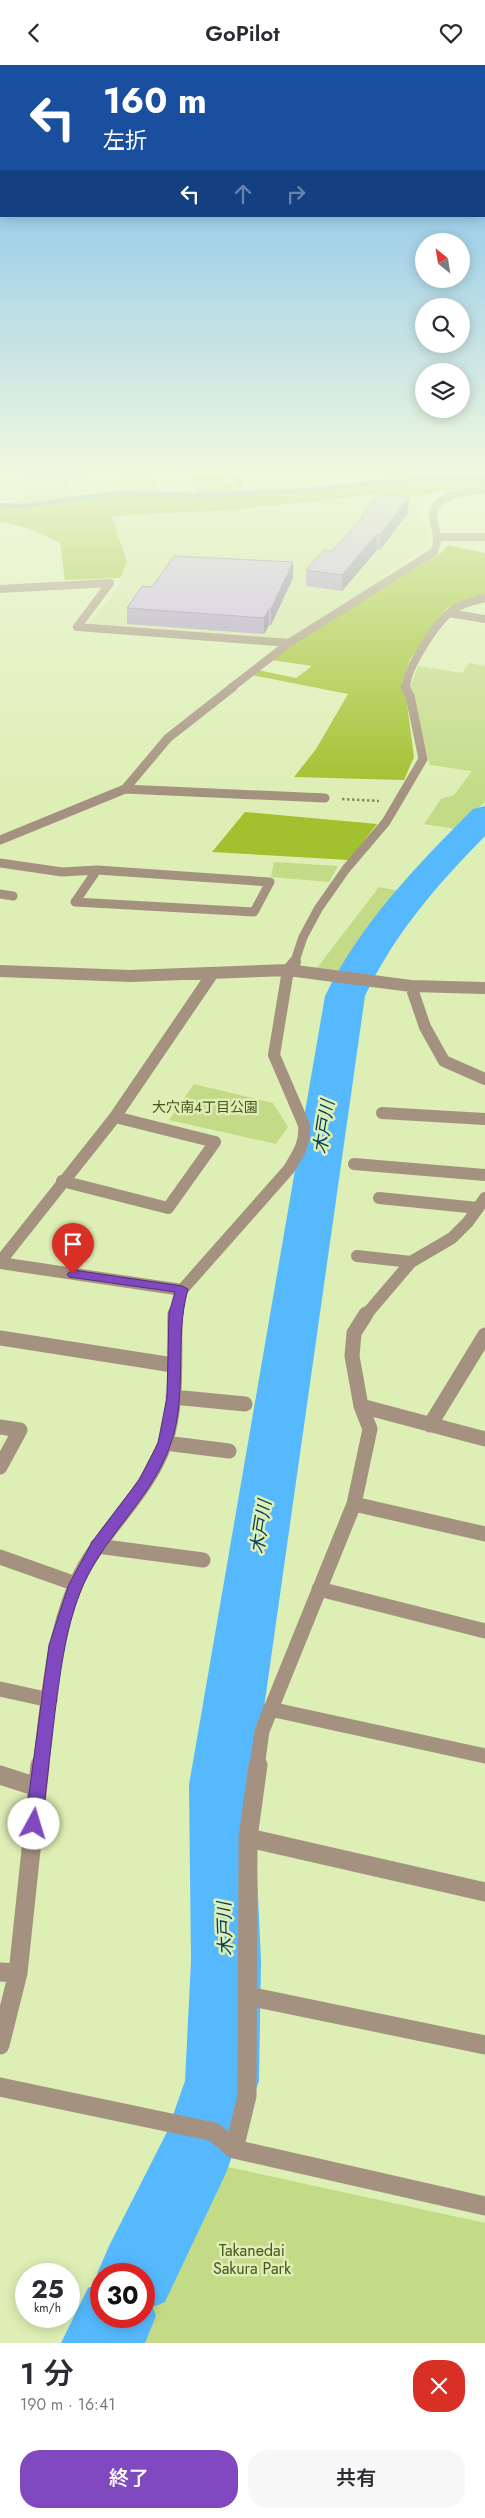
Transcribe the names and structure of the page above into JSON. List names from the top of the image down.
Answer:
{
  "water": ["木戸川"],
  "parks": ["大穴南4丁目公園", "Takanedai Sakura Park"],
  "north": "top left",
  "page": {
    "header": "GoPilot",
    "turn": ["160 m", "左折"],
    "speed": "25 km/h",
    "limit": "30",
    "heading": ["1 分", "190 m · 16:41"],
    "buttons": ["終了", "共有"]
  }
}
